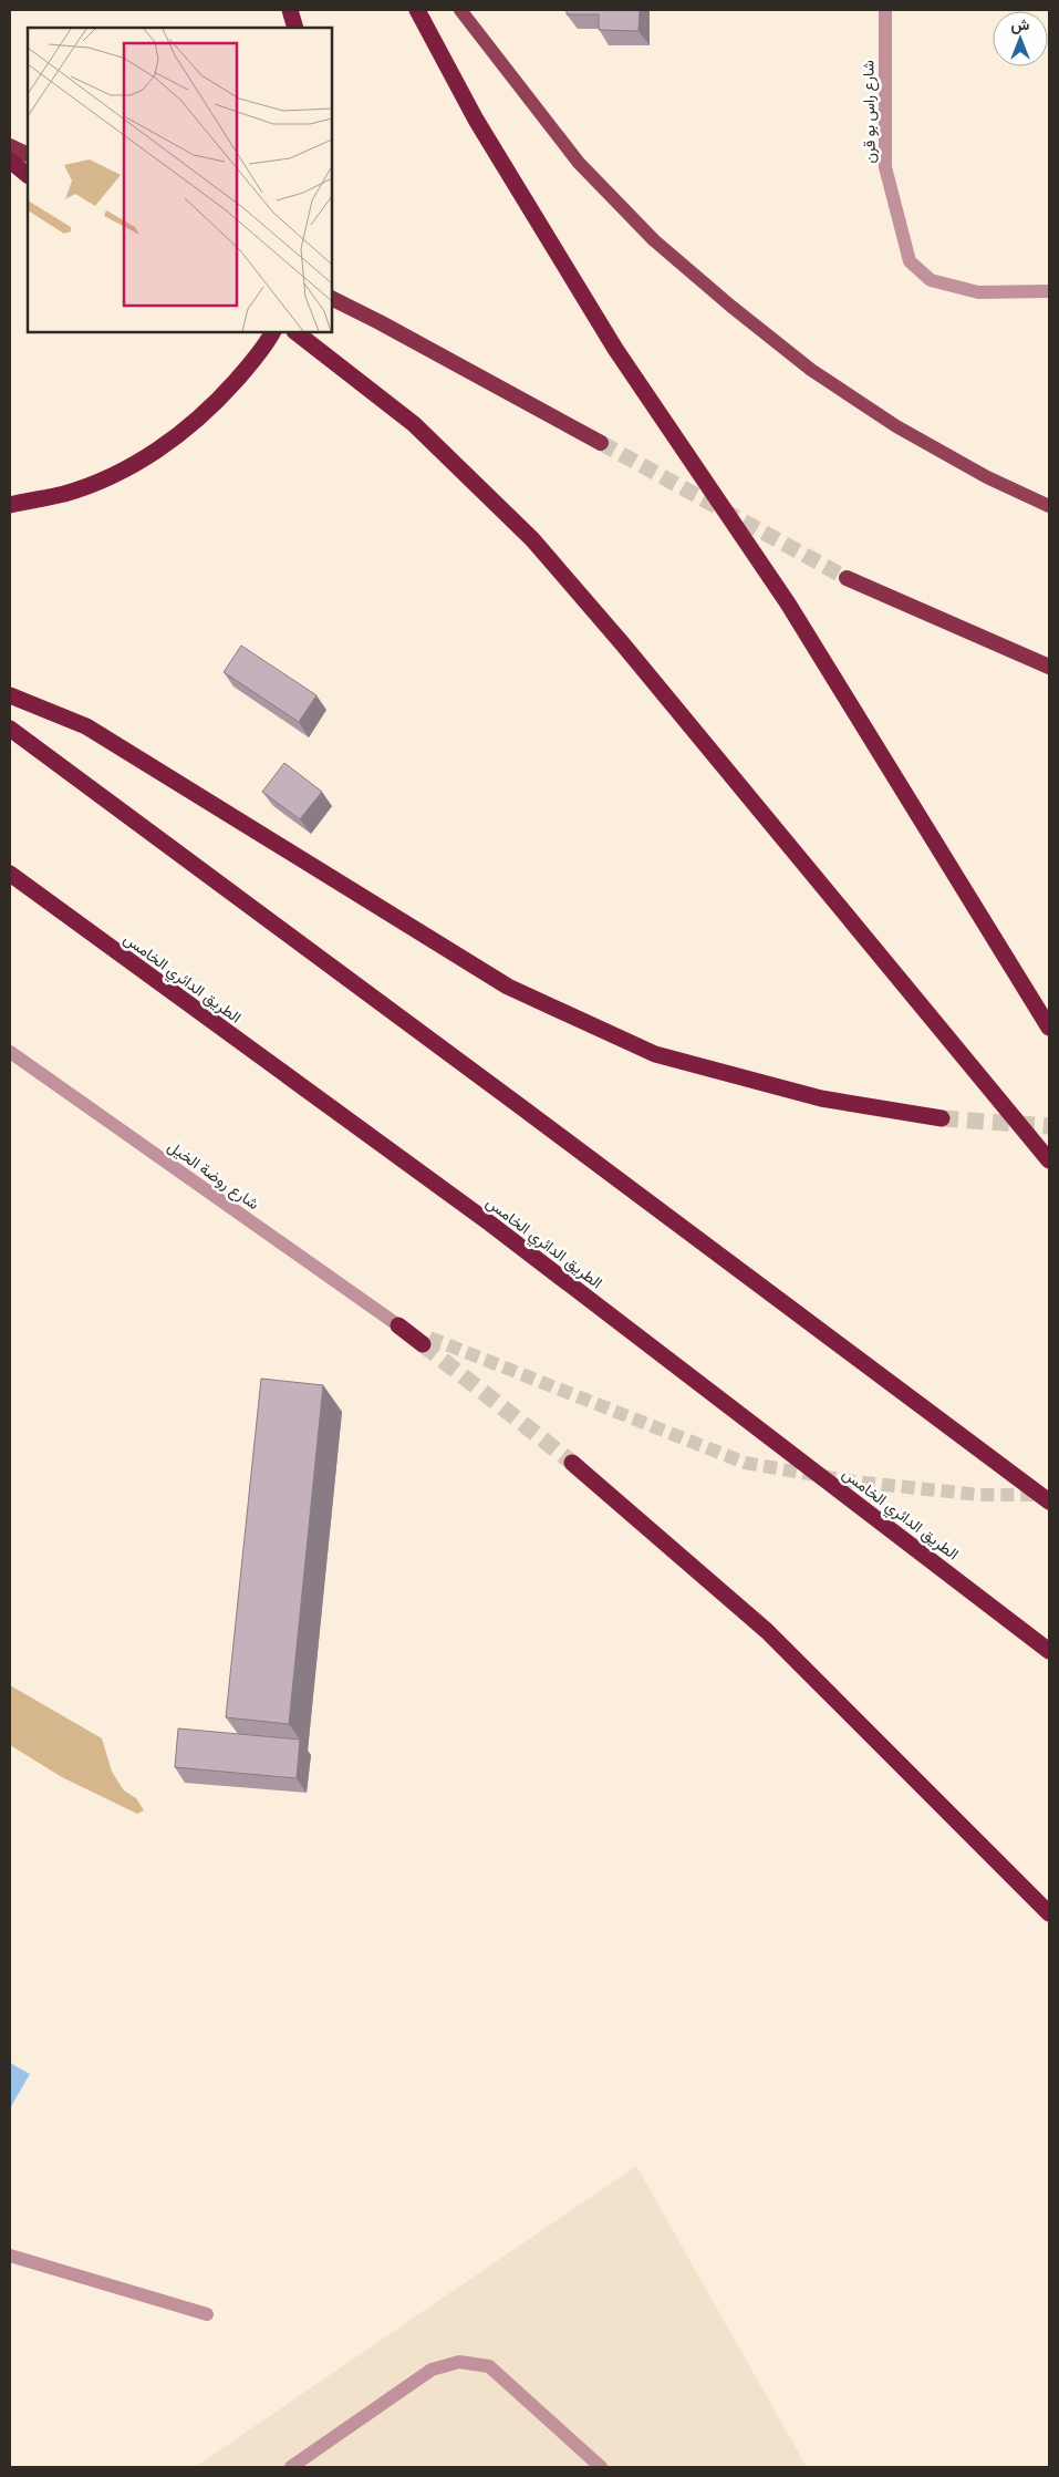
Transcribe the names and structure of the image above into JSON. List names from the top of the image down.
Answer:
{
  "streets": {
    "highway": ["الطريق الدائري الخامس"],
    "street": ["شارع راس بو قرن", "شارع روضة الخيل"]
  },
  "north": "top"
}
